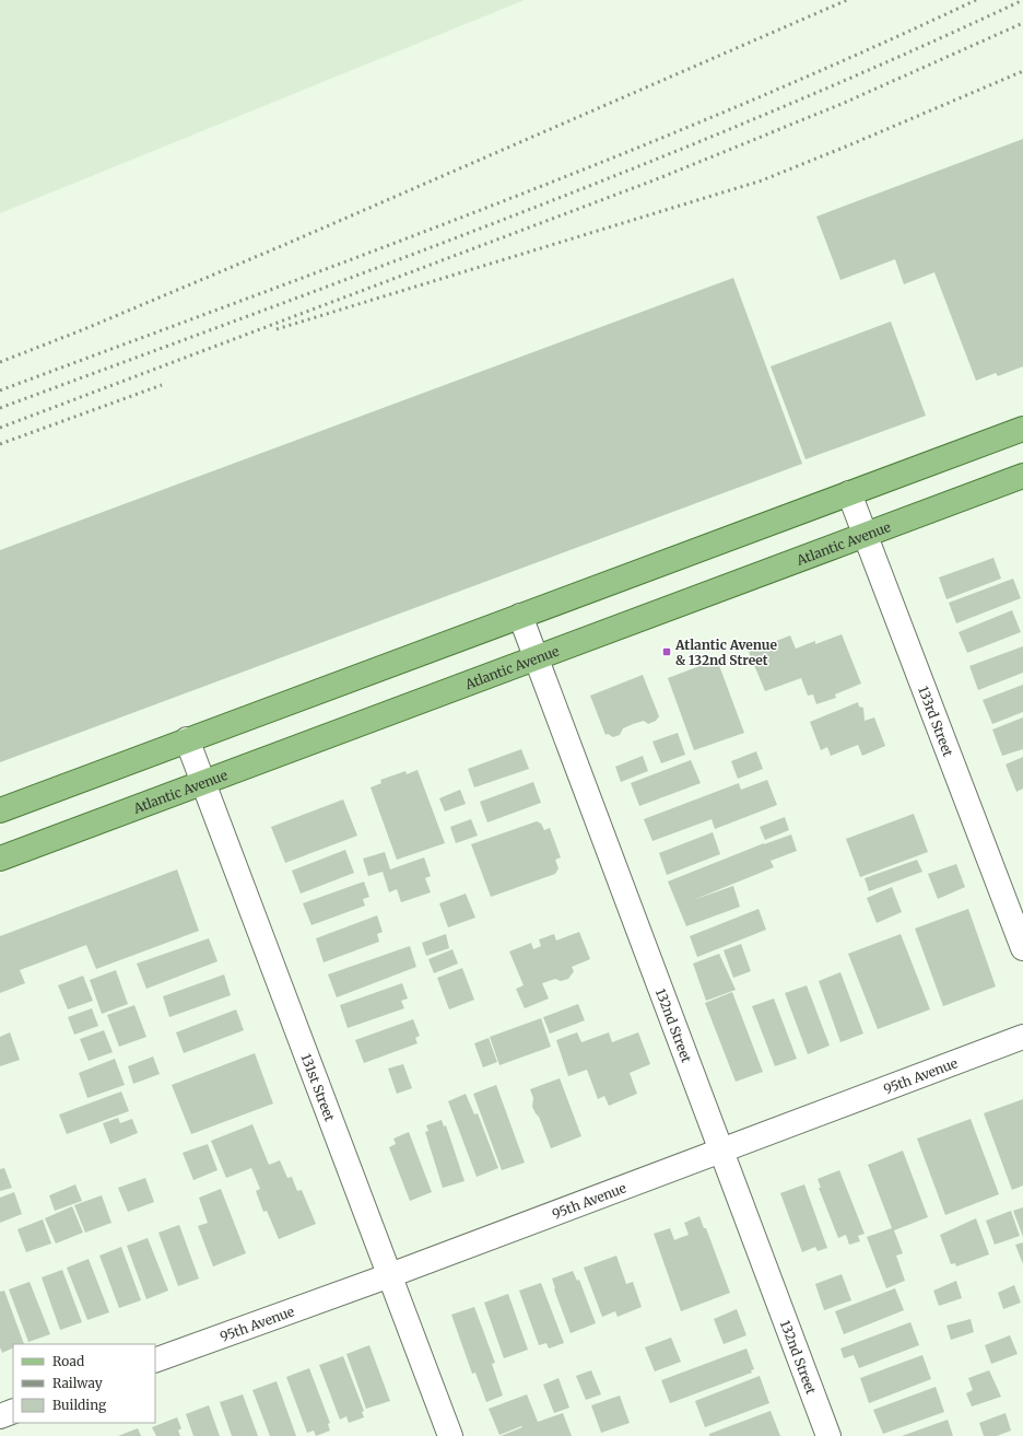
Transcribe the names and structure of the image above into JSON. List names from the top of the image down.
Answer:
{
  "streets": {
    "main road": ["Atlantic Avenue"],
    "street": [
      "133rd Street",
      "132nd Street",
      "95th Avenue",
      "131st Street"
    ]
  },
  "crossings": [
    ["Atlantic Avenue", "133rd Street"],
    ["Atlantic Avenue", "132nd Street"],
    ["Atlantic Avenue", "131st Street"],
    ["132nd Street", "95th Avenue"],
    ["95th Avenue", "131st Street"]
  ],
  "places": {
    "transit": ["Atlantic Avenue & 132nd Street"]
  },
  "legend": ["Road", "Railway", "Building"]
}
